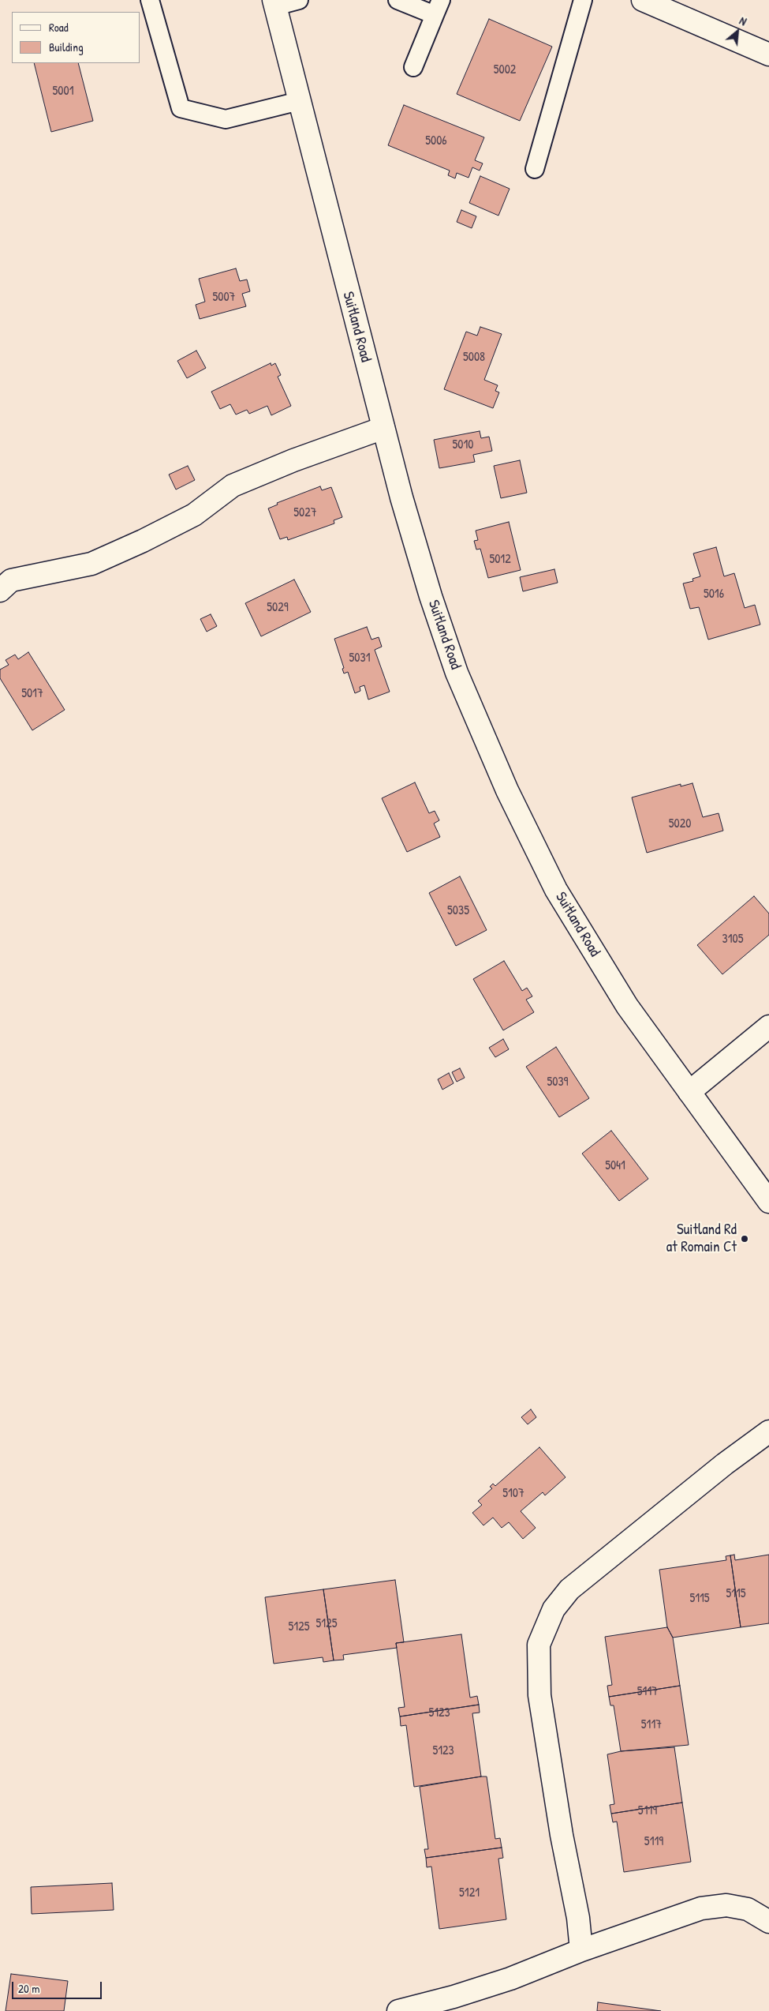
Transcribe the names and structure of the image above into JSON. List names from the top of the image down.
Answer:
{
  "streets": {
    "street": ["Suitland Road"]
  },
  "places": ["Suitland Rd at Romain Ct"],
  "house_numbers": [
    "5002",
    "5001",
    "5006",
    "5007",
    "5008",
    "5010",
    "5027",
    "5012",
    "5016",
    "5029",
    "5031",
    "5017",
    "5020",
    "5035",
    "3105",
    "5039",
    "5041",
    "5107",
    "5115",
    "5115",
    "5125",
    "5125",
    "5117",
    "5123",
    "5117",
    "5123",
    "5119",
    "5119",
    "5121"
  ],
  "legend": ["Road", "Building"],
  "scale_bar": "20 m",
  "north": "top right"
}
